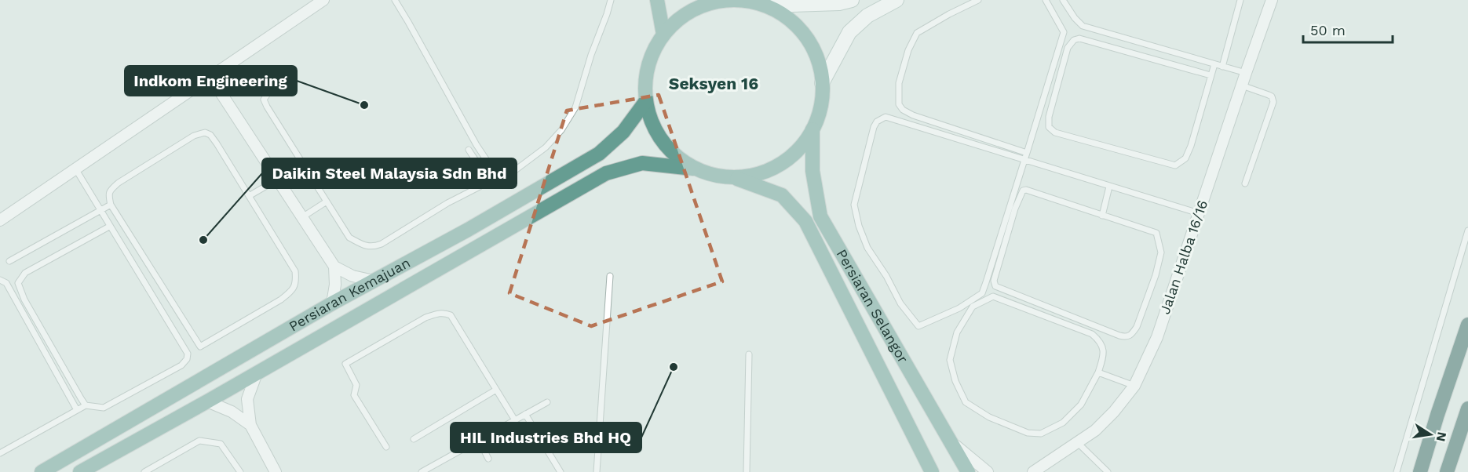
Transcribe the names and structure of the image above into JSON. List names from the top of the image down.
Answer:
{
  "streets": {
    "main road": ["Persiaran Kemajuan", "Persiaran Selangor"],
    "street": ["Jalan Halba 16/16"]
  },
  "districts": ["Seksyen 16"],
  "places": ["Indkom Engineering", "Daikin Steel Malaysia Sdn Bhd", "HIL Industries Bhd HQ"],
  "scale_bar": "50 m",
  "north": "right"
}
